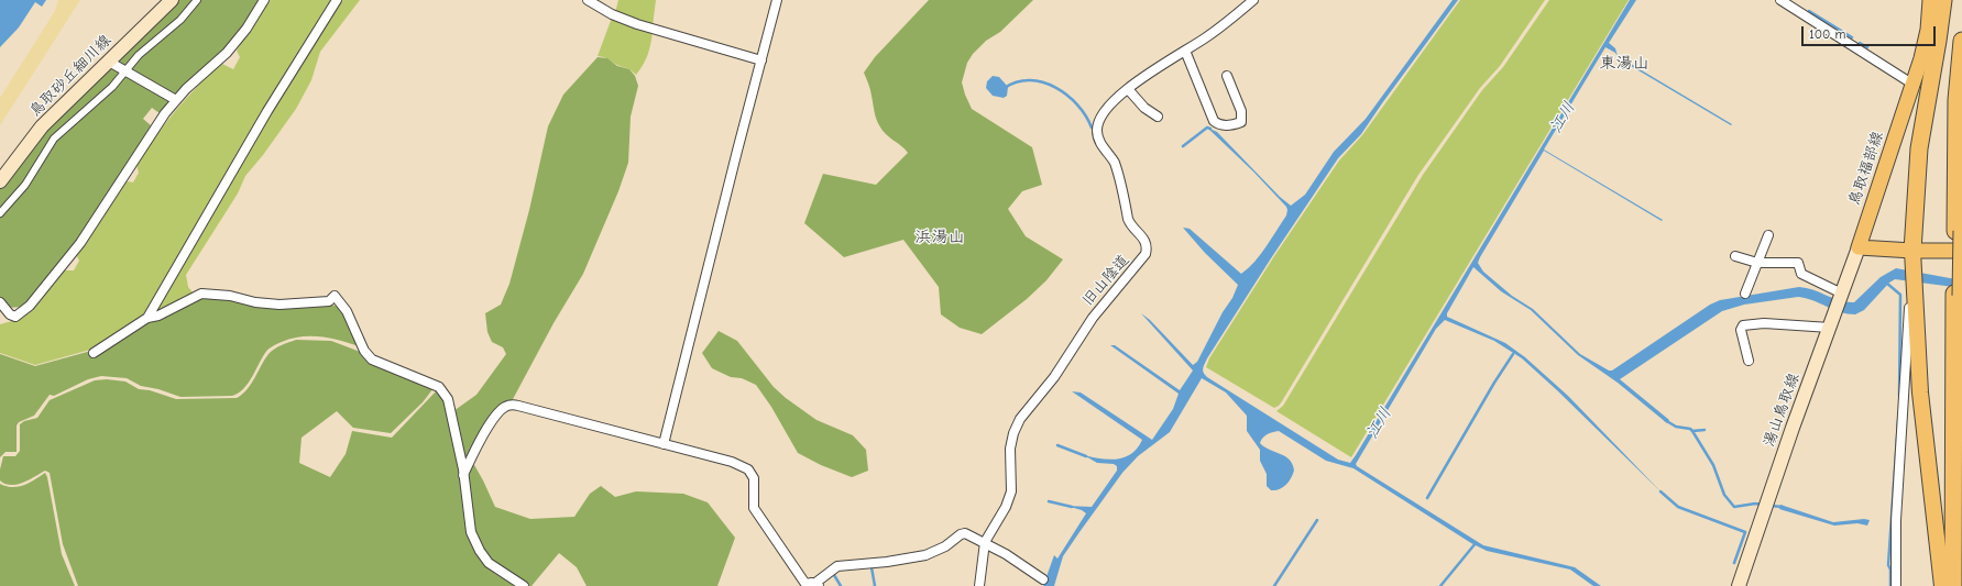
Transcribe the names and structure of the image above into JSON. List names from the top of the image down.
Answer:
{
  "streets": {
    "main road": ["鳥取砂丘細川線", "鳥取福部線", "湯山鳥取線"],
    "street": ["旧山陰道"]
  },
  "crossings": [
    ["鳥取福部線", "湯山鳥取線"]
  ],
  "districts": ["東湯山", "浜湯山"],
  "water": ["江川"],
  "scale_bar": "100 m"
}
